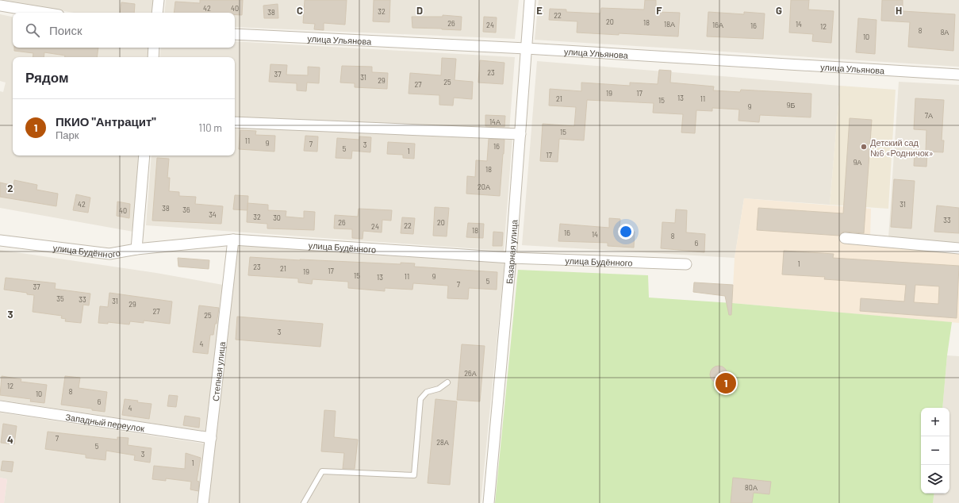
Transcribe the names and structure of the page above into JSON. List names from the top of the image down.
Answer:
{
  "streets": {
    "street": [
      "улица Ульянова",
      "улица Будённого",
      "Базарная улица",
      "Степная улица",
      "Западный переулок"
    ]
  },
  "crossings": [
    ["улица Ульянова", "Базарная улица"],
    ["улица Будённого", "Базарная улица"],
    ["улица Будённого", "Степная улица"],
    ["Степная улица", "Западный переулок"]
  ],
  "places": ["Детский сад №6 «Родничок»"],
  "house_numbers": [
    "42",
    "40",
    "32",
    "38",
    "22",
    "20",
    "18",
    "26",
    "18А",
    "14",
    "24",
    "16А",
    "16",
    "12",
    "8",
    "8А",
    "10",
    "23",
    "37",
    "31",
    "29",
    "25",
    "27",
    "19",
    "17",
    "13",
    "21",
    "11",
    "15",
    "9Б",
    "9",
    "7А",
    "14А",
    "15",
    "11",
    "9",
    "7",
    "3",
    "16",
    "5",
    "1",
    "17",
    "9А",
    "18",
    "20А",
    "42",
    "31",
    "38",
    "36",
    "40",
    "34",
    "32",
    "30",
    "33",
    "26",
    "20",
    "22",
    "24",
    "18",
    "16",
    "14",
    "8",
    "6",
    "1",
    "23",
    "21",
    "17",
    "19",
    "15",
    "11",
    "9",
    "13",
    "5",
    "7",
    "37",
    "35",
    "33",
    "31",
    "29",
    "27",
    "25",
    "3",
    "4",
    "26А",
    "12",
    "8",
    "10",
    "6",
    "4",
    "7",
    "28А",
    "5",
    "3",
    "1",
    "80А"
  ],
  "page": {
    "search": "Поиск",
    "heading": "Рядом",
    "list": [
      {
        "mark": "1",
        "name": "ПКИО \"Антрацит\"",
        "note": "Парк",
        "value": "110 m"
      }
    ],
    "pins": "1",
    "map_buttons": ["+", "−"]
  },
  "grid": {
    "columns": [
      "C",
      "D",
      "E",
      "F",
      "G",
      "H"
    ],
    "rows": ["2", "3", "4"]
  }
}
